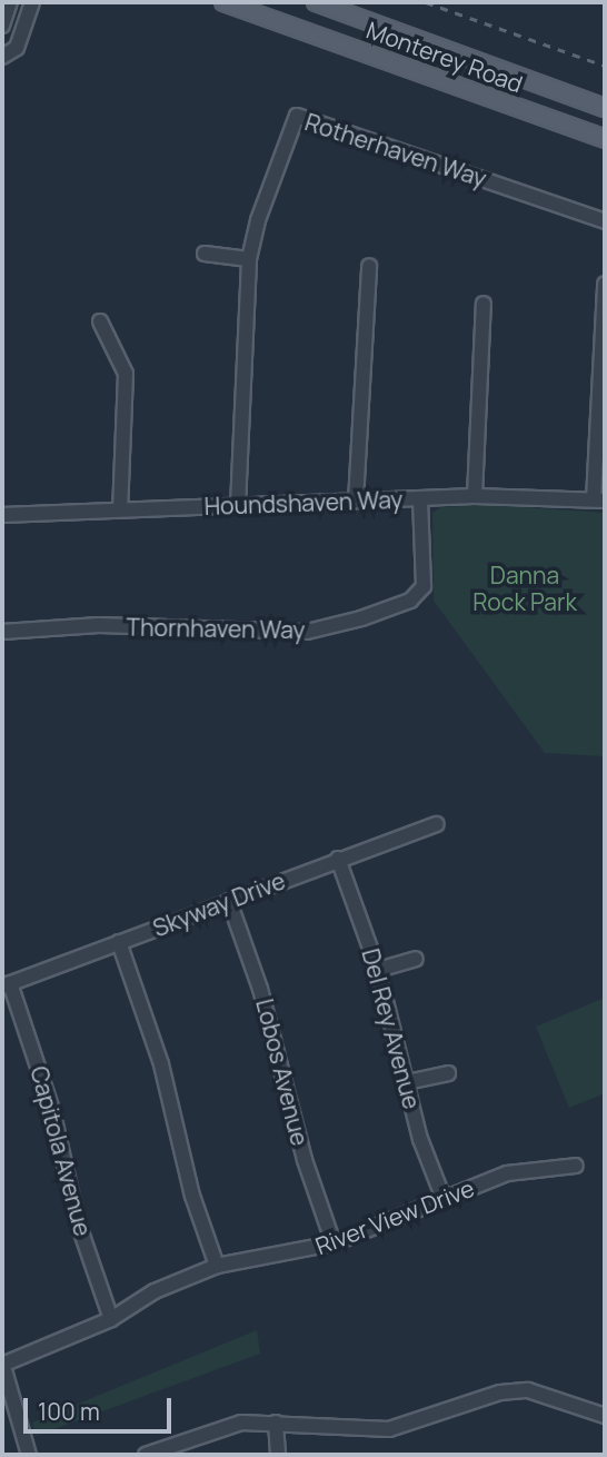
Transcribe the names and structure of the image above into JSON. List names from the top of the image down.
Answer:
{
  "streets": {
    "main road": ["Monterey Road"],
    "street": [
      "Rotherhaven Way",
      "Houndshaven Way",
      "Thornhaven Way",
      "Skyway Drive",
      "Del Rey Avenue",
      "Lobos Avenue",
      "Capitola Avenue",
      "River View Drive"
    ]
  },
  "crossings": [
    ["Rotherhaven Way", "Houndshaven Way"],
    ["Houndshaven Way", "Thornhaven Way"],
    ["Skyway Drive", "Del Rey Avenue"],
    ["Skyway Drive", "Lobos Avenue"],
    ["Skyway Drive", "Capitola Avenue"],
    ["Del Rey Avenue", "River View Drive"],
    ["Lobos Avenue", "River View Drive"],
    ["Capitola Avenue", "River View Drive"]
  ],
  "parks": ["Danna Rock Park"],
  "scale_bar": "100 m"
}
